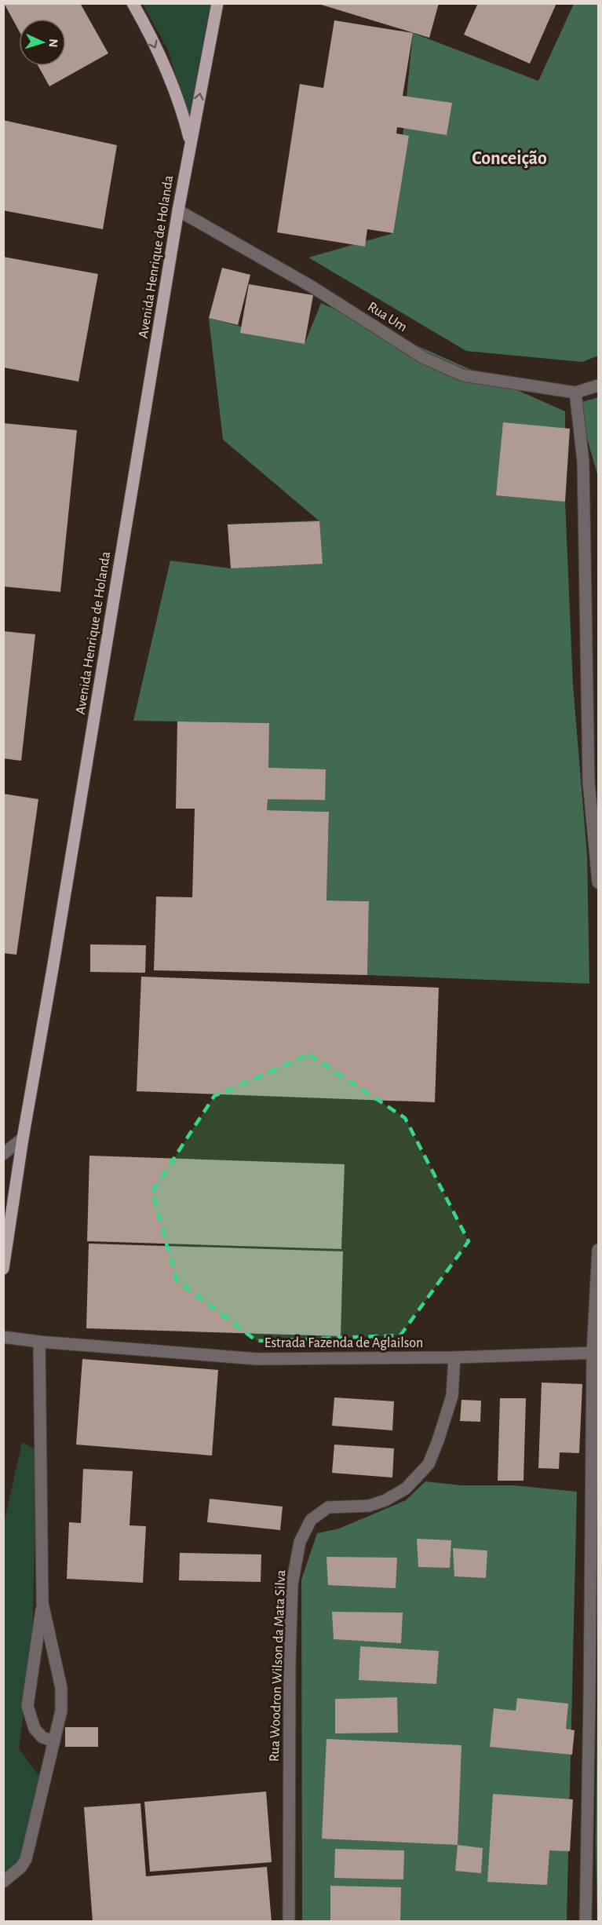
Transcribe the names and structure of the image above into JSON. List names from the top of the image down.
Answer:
{
  "streets": {
    "main road": ["Avenida Henrique de Holanda"],
    "street": ["Rua Um", "Estrada Fazenda de Aglailson", "Rua Woodron Wilson da Mata Silva"]
  },
  "crossings": [
    ["Avenida Henrique de Holanda", "Rua Um"],
    ["Estrada Fazenda de Aglailson", "Rua Woodron Wilson da Mata Silva"]
  ],
  "districts": ["Conceição"],
  "north": "right"
}
